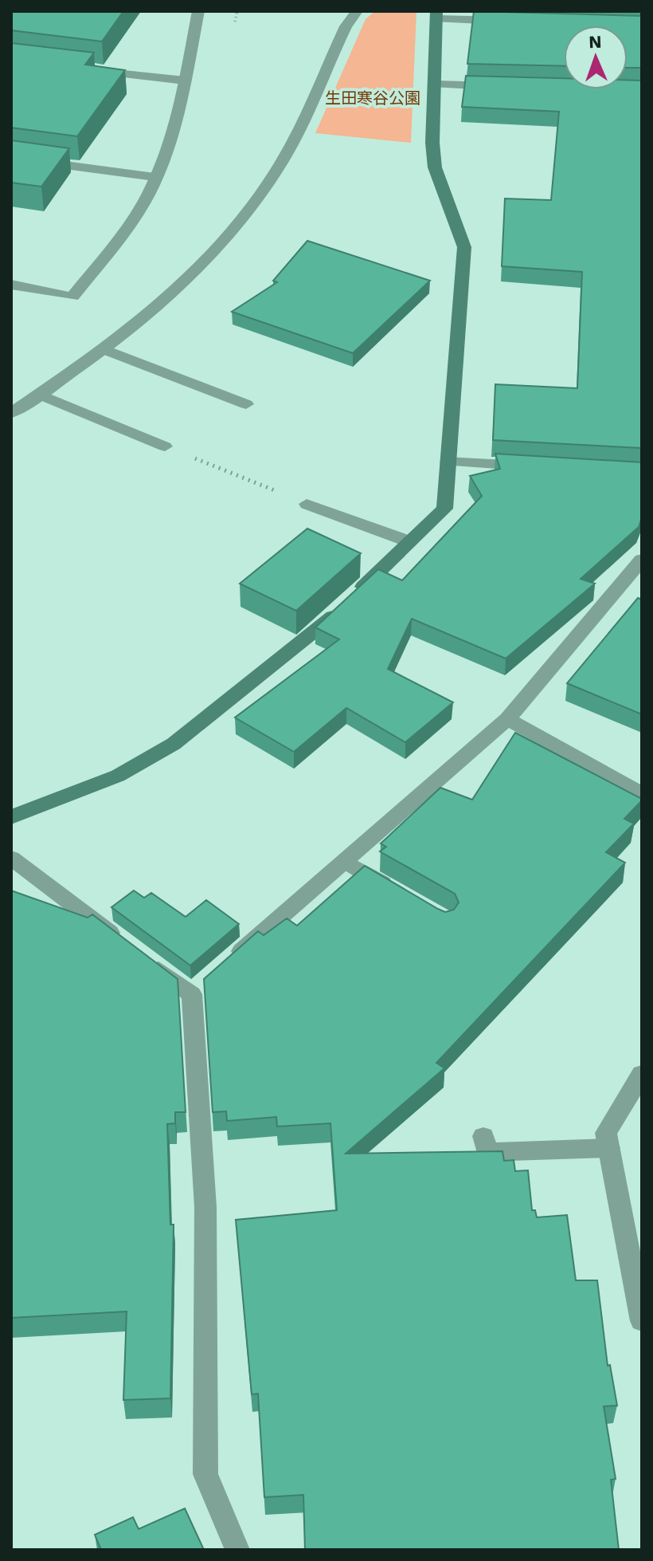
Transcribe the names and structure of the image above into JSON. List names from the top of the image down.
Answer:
{
  "parks": ["生田寒谷公園"],
  "north": "top"
}
